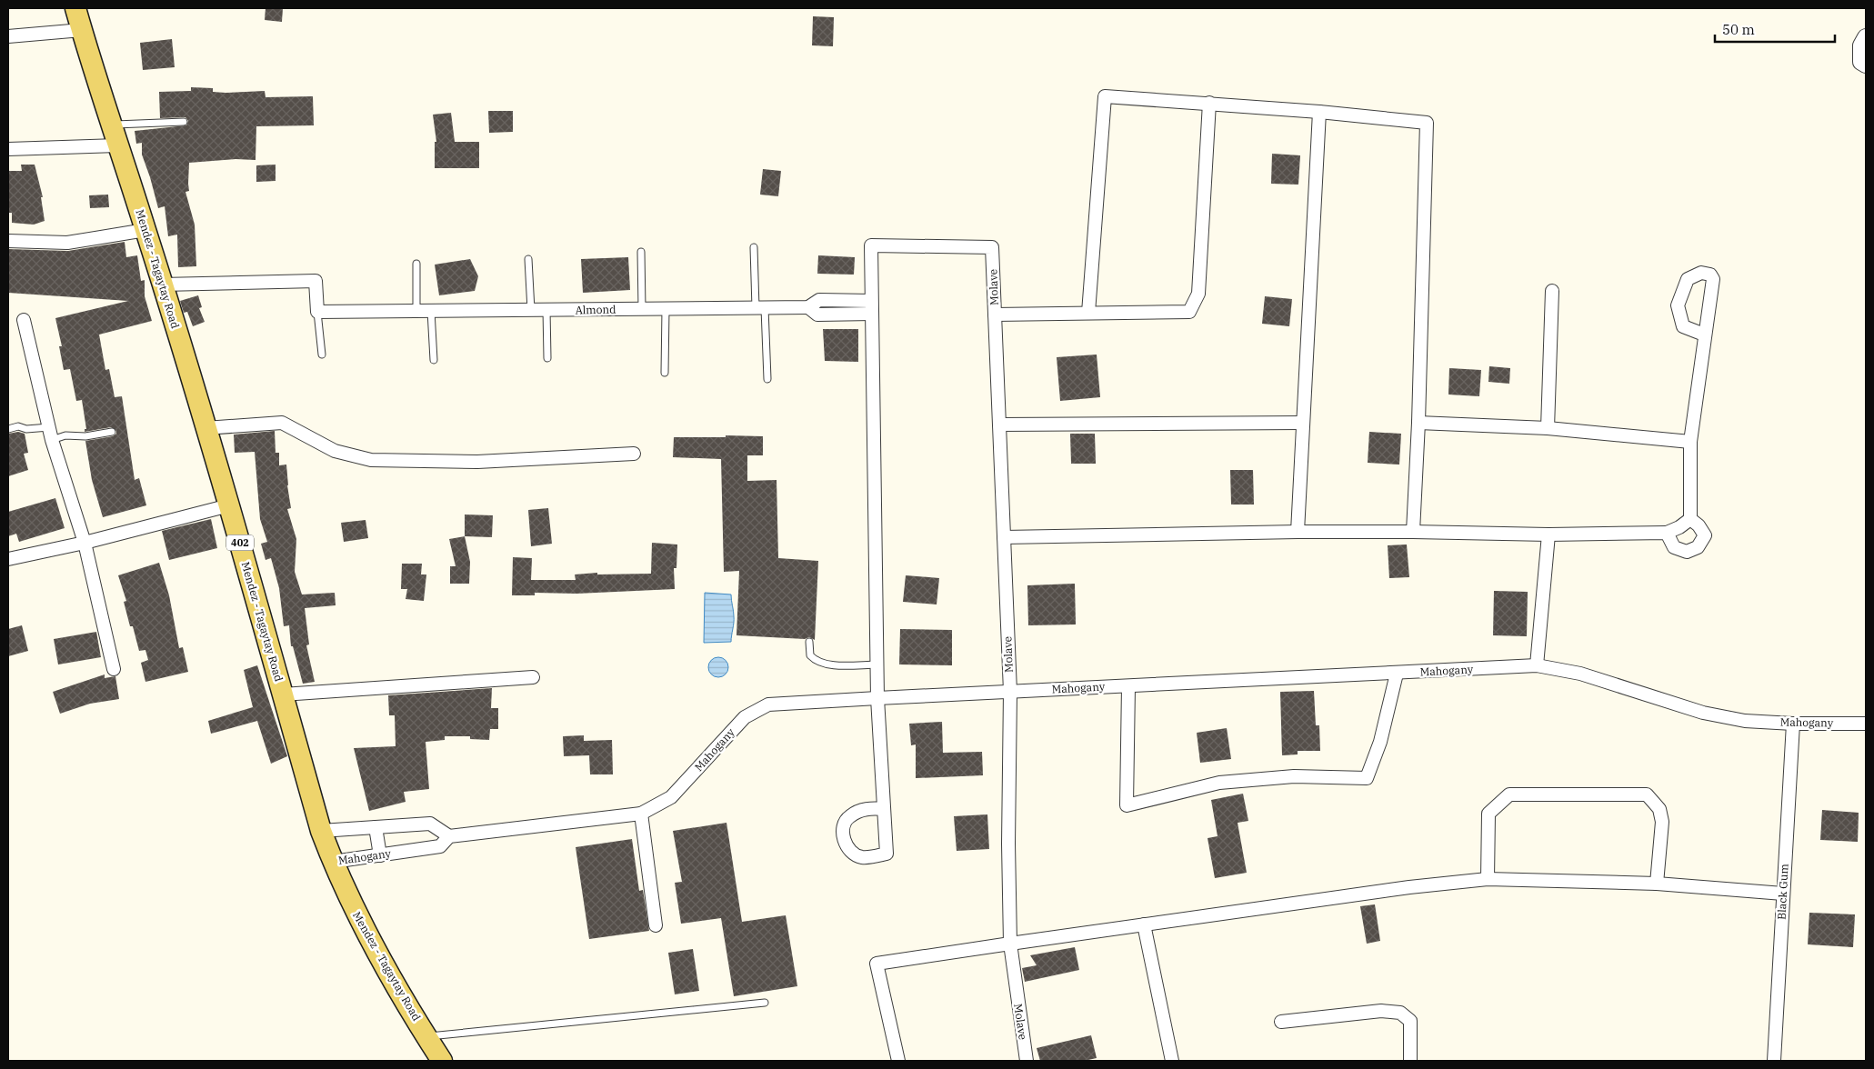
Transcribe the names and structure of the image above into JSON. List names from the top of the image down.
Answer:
{
  "streets": {
    "main road": ["Mendez - Tagaytay Road", "402"],
    "street": [
      "Molave",
      "Almond",
      "Mahogany",
      "Black Gum"
    ]
  },
  "crossings": [
    ["Mendez - Tagaytay Road", "Mahogany"],
    ["Molave", "Almond"],
    ["Molave", "Mahogany"],
    ["Mahogany", "Black Gum"]
  ],
  "scale_bar": "50 m"
}
